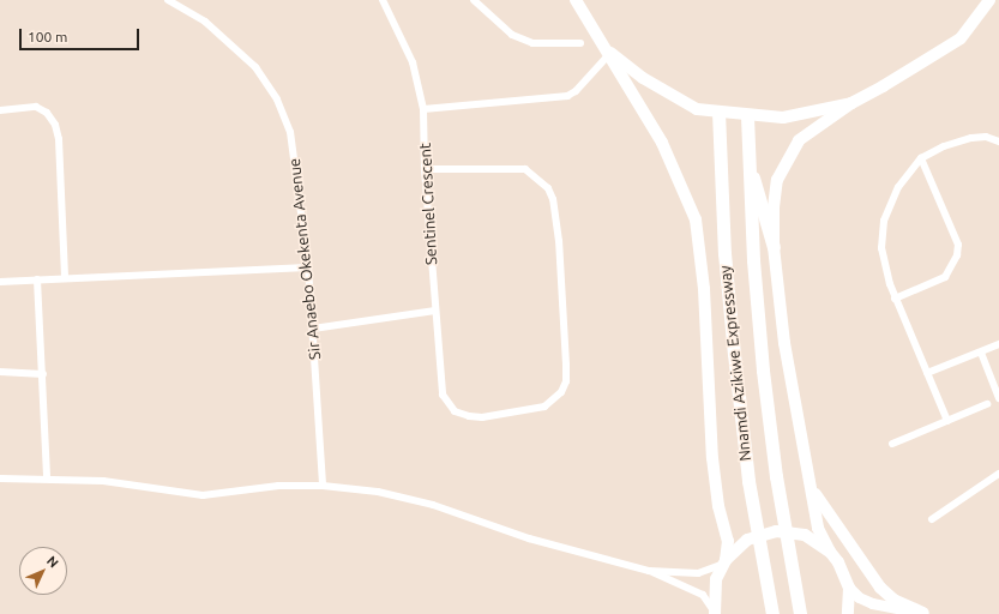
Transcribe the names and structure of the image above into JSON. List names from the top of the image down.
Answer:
{
  "streets": {
    "highway": ["Nnamdi Azikiwe Expressway"],
    "street": ["Sentinel Crescent", "Sir Anaebo Okekenta Avenue"]
  },
  "scale_bar": "100 m",
  "north": "top right"
}
